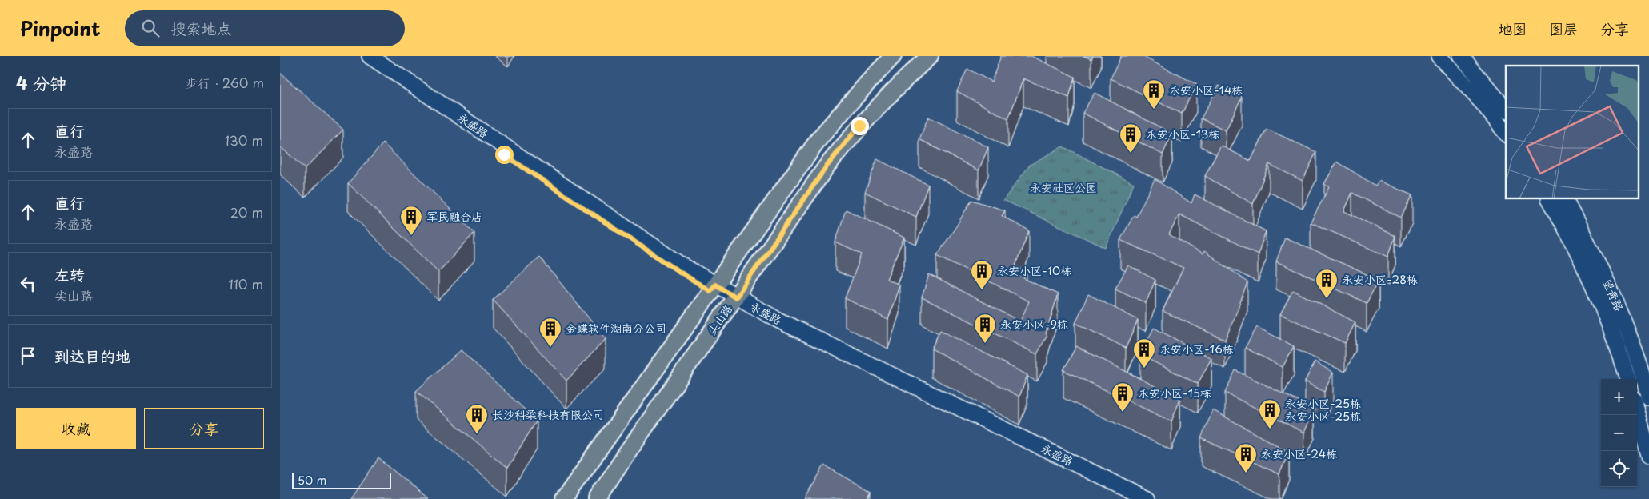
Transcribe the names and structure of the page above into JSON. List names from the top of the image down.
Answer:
{
  "streets": {
    "main road": ["尖山路"],
    "street": ["永盛路", "望青路"]
  },
  "crossings": [
    ["永盛路", "尖山路"]
  ],
  "parks": ["永安社区公园"],
  "places": {
    "building": [
      "永安小区-14栋",
      "永安小区-13栋",
      "军民融合店",
      "永安小区-10栋",
      "永安小区-28栋",
      "永安小区-9栋",
      "金蝶软件湖南分公司",
      "永安小区-16栋",
      "永安小区-15栋",
      "永安小区-25栋 永安小区-25栋",
      "长沙科梁科技有限公司",
      "永安小区-24栋"
    ]
  },
  "scale_bar": "50 m",
  "page": {
    "header": "Pinpoint",
    "search": "搜索地点",
    "nav": ["地图", "图层", "分享"],
    "heading": ["4 分钟", "步行 · 260 m"],
    "list": [
      ["直行", "永盛路", "130 m"],
      ["直行", "永盛路", "20 m"],
      ["左转", "尖山路", "110 m"],
      "到达目的地"
    ],
    "map_buttons": ["+", "−"],
    "buttons": ["收藏", "分享"],
    "scale": "50 m"
  }
}
